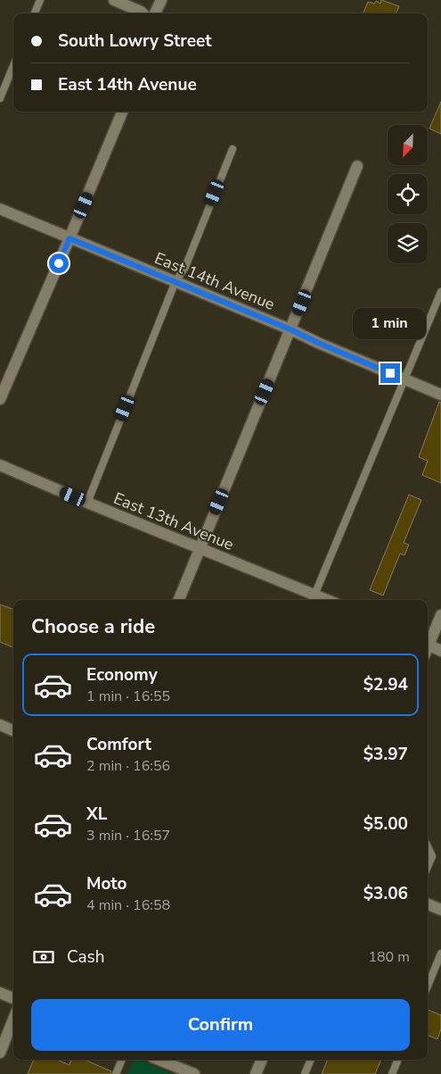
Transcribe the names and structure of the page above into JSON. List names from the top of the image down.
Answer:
{
  "streets": {
    "street": ["East 14th Avenue", "East 13th Avenue"]
  },
  "north": "bottom left",
  "page": {
    "banner": ["South Lowry Street", "East 14th Avenue"],
    "bubble": "1 min",
    "heading": "Choose a ride",
    "list": [
      {
        "name": "Economy",
        "note": "1 min · 16:55",
        "value": "$2.94"
      },
      {
        "name": "Comfort",
        "note": "2 min · 16:56",
        "value": "$3.97"
      },
      {
        "name": "XL",
        "note": "3 min · 16:57",
        "value": "$5.00"
      },
      {
        "name": "Moto",
        "note": "4 min · 16:58",
        "value": "$3.06"
      }
    ],
    "pay": ["Cash", "180 m"],
    "buttons": "Confirm"
  }
}
